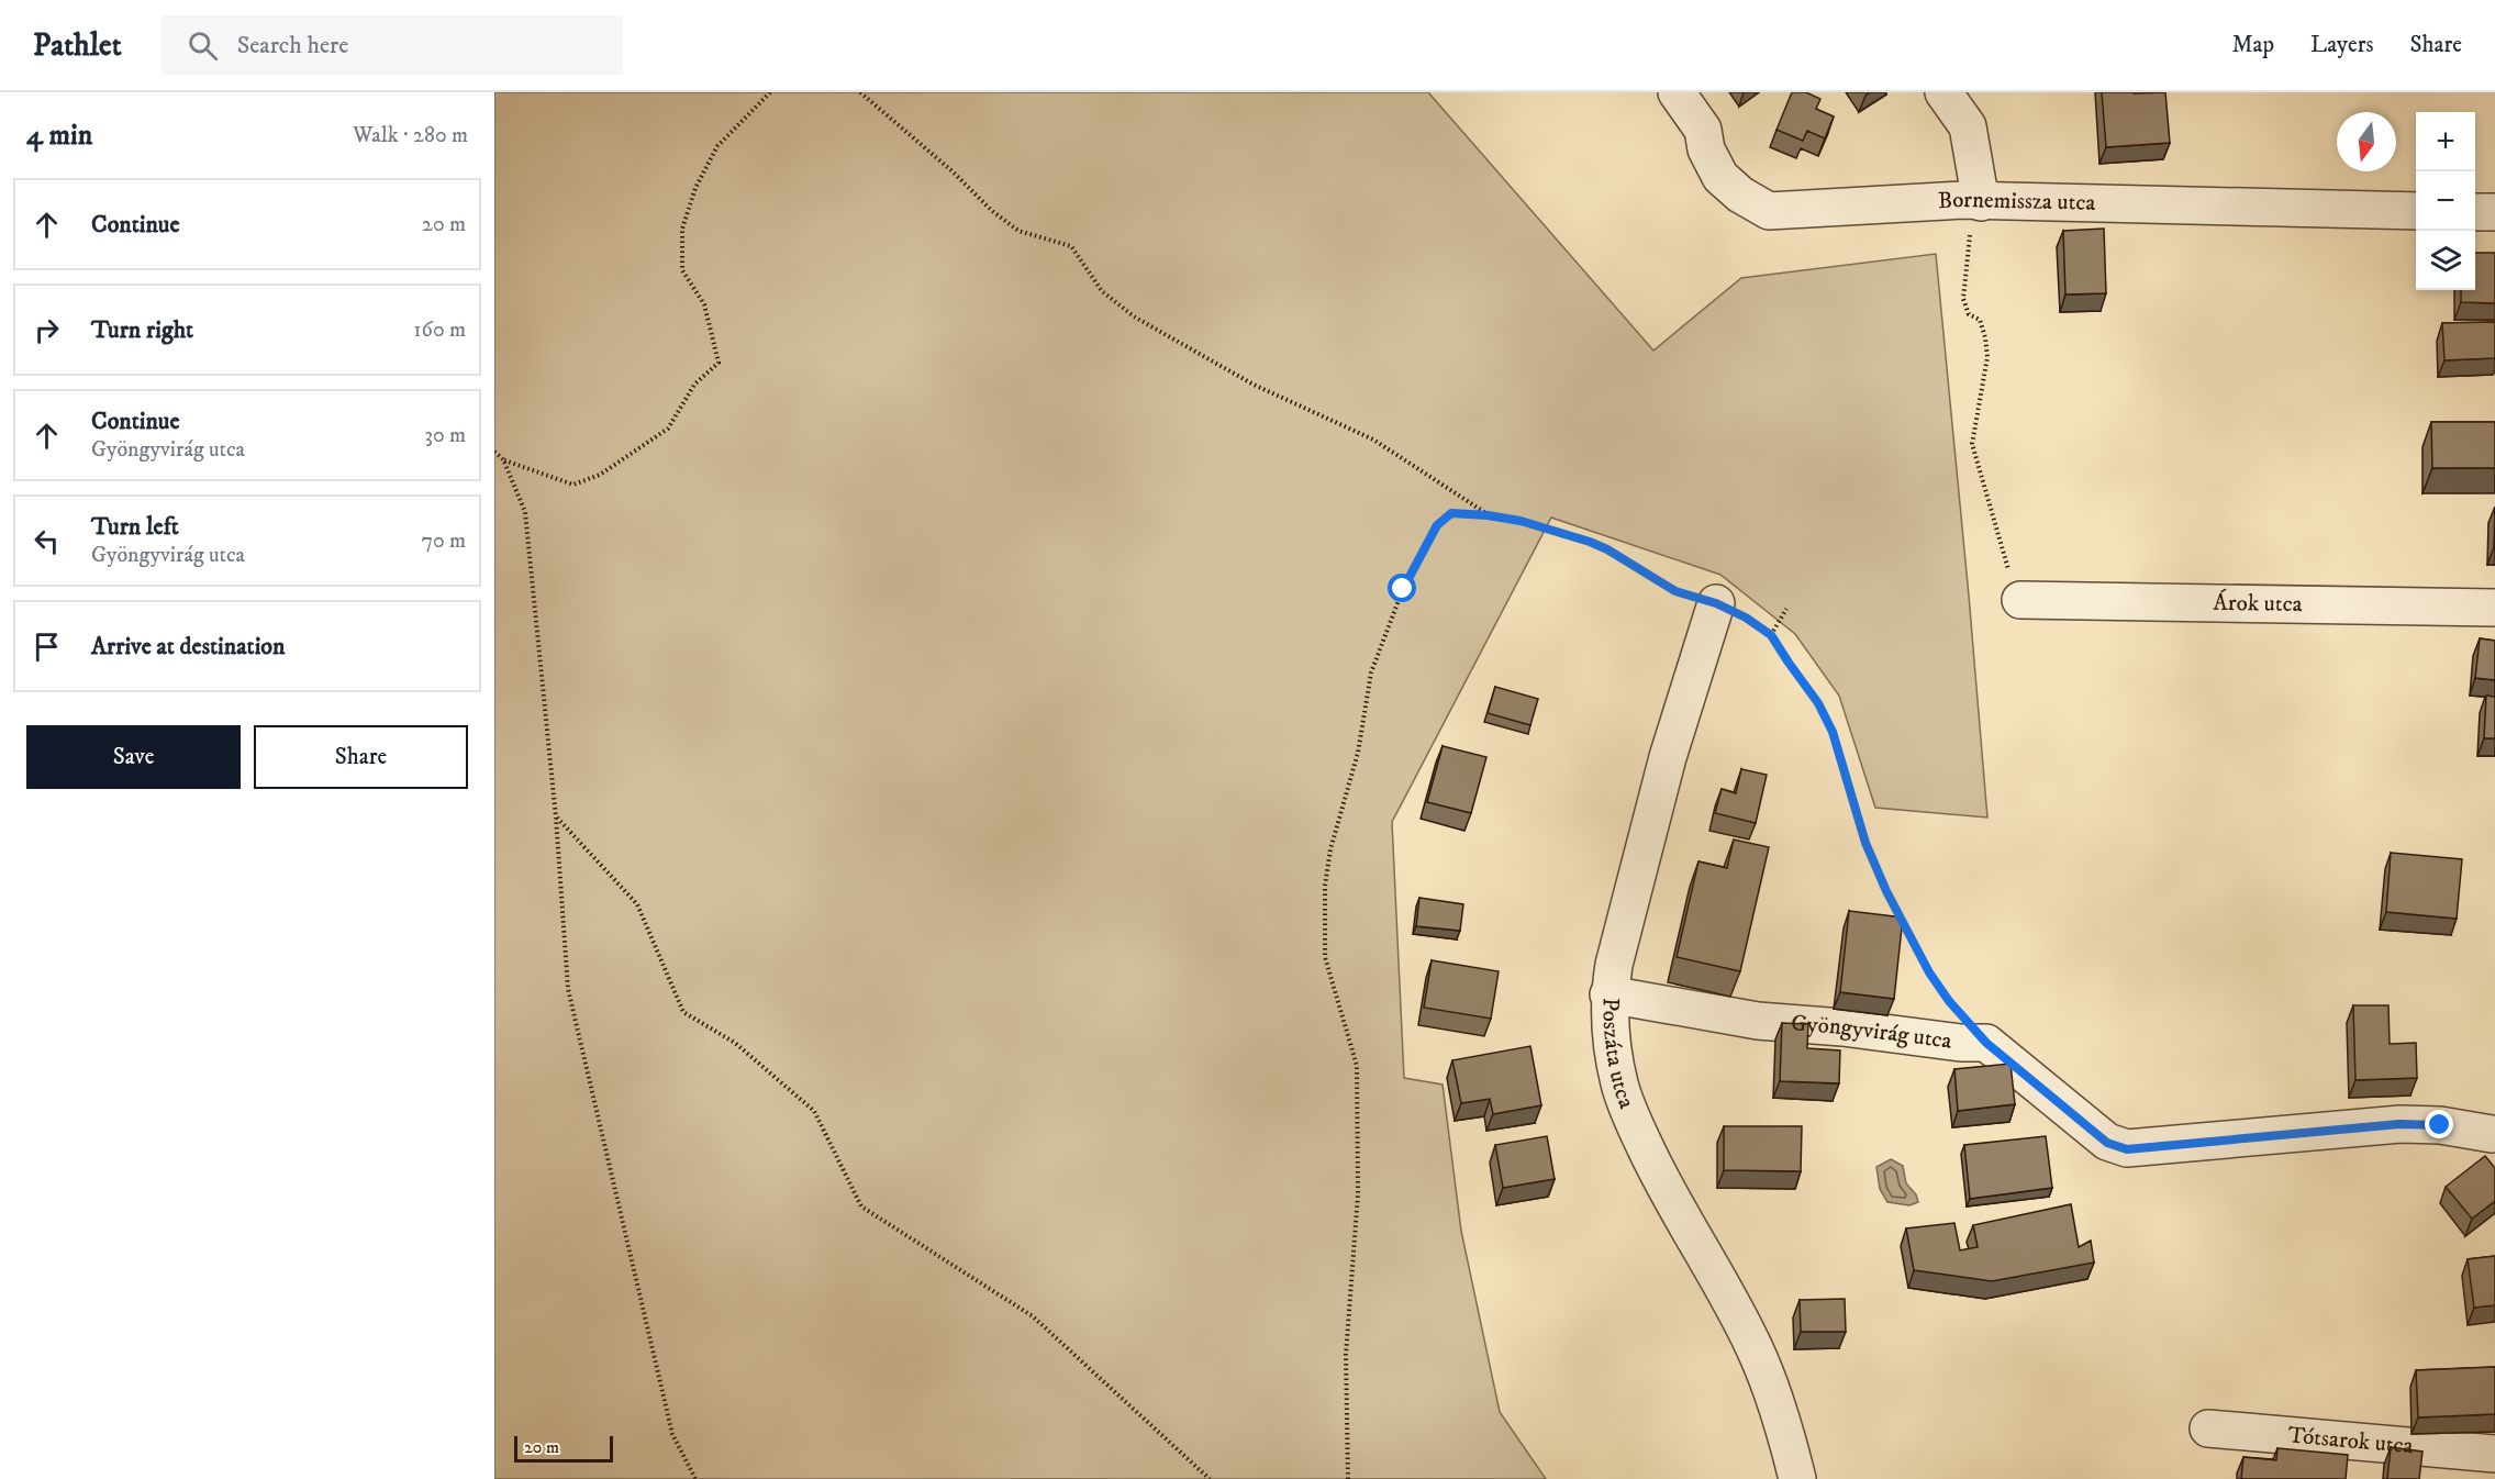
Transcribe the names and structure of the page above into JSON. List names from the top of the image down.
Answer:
{
  "streets": {
    "street": [
      "Bornemissza utca",
      "Árok utca",
      "Gyöngyvirág utca",
      "Poszáta utca",
      "Tótsarok utca"
    ]
  },
  "crossings": [
    ["Gyöngyvirág utca", "Poszáta utca"]
  ],
  "scale_bar": "20 m",
  "north": "bottom",
  "page": {
    "header": "Pathlet",
    "search": "Search here",
    "nav": ["Map", "Layers", "Share"],
    "heading": ["4 min", "Walk · 280 m"],
    "map_buttons": ["+", "−"],
    "list": [
      ["Continue", "20 m"],
      ["Turn right", "160 m"],
      ["Continue", "Gyöngyvirág utca", "30 m"],
      ["Turn left", "Gyöngyvirág utca", "70 m"],
      "Arrive at destination"
    ],
    "buttons": ["Save", "Share"],
    "scale": "20 m"
  }
}
